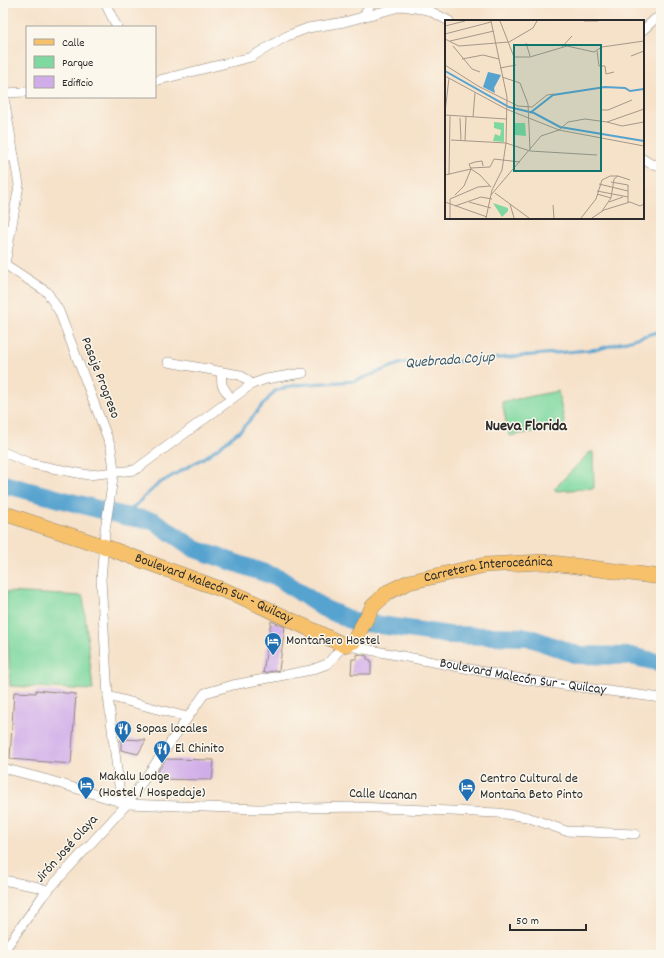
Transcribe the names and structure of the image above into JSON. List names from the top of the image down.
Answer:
{
  "streets": {
    "main road": ["Carretera Interoceánica", "Boulevard Malecón Sur - Quilcay"],
    "street": ["Pasaje Progreso", "Calle Ucanan", "Jirón José Olaya"]
  },
  "crossings": [
    ["Pasaje Progreso", "Boulevard Malecón Sur - Quilcay"],
    ["Carretera Interoceánica", "Boulevard Malecón Sur - Quilcay"],
    ["Carretera Interoceánica", "Jirón José Olaya"],
    ["Boulevard Malecón Sur - Quilcay", "Jirón José Olaya"],
    ["Calle Ucanan", "Jirón José Olaya"]
  ],
  "districts": ["Nueva Florida"],
  "water": ["Quebrada Cojup"],
  "places": {
    "hotel": ["Montañero Hostel", "Makalu Lodge (Hostel / Hospedaje)", "Centro Cultural de Montaña Beto Pinto"],
    "restaurant": ["Sopas locales", "El Chinito"]
  },
  "legend": ["Calle", "Parque", "Edificio"],
  "scale_bar": "50 m"
}
